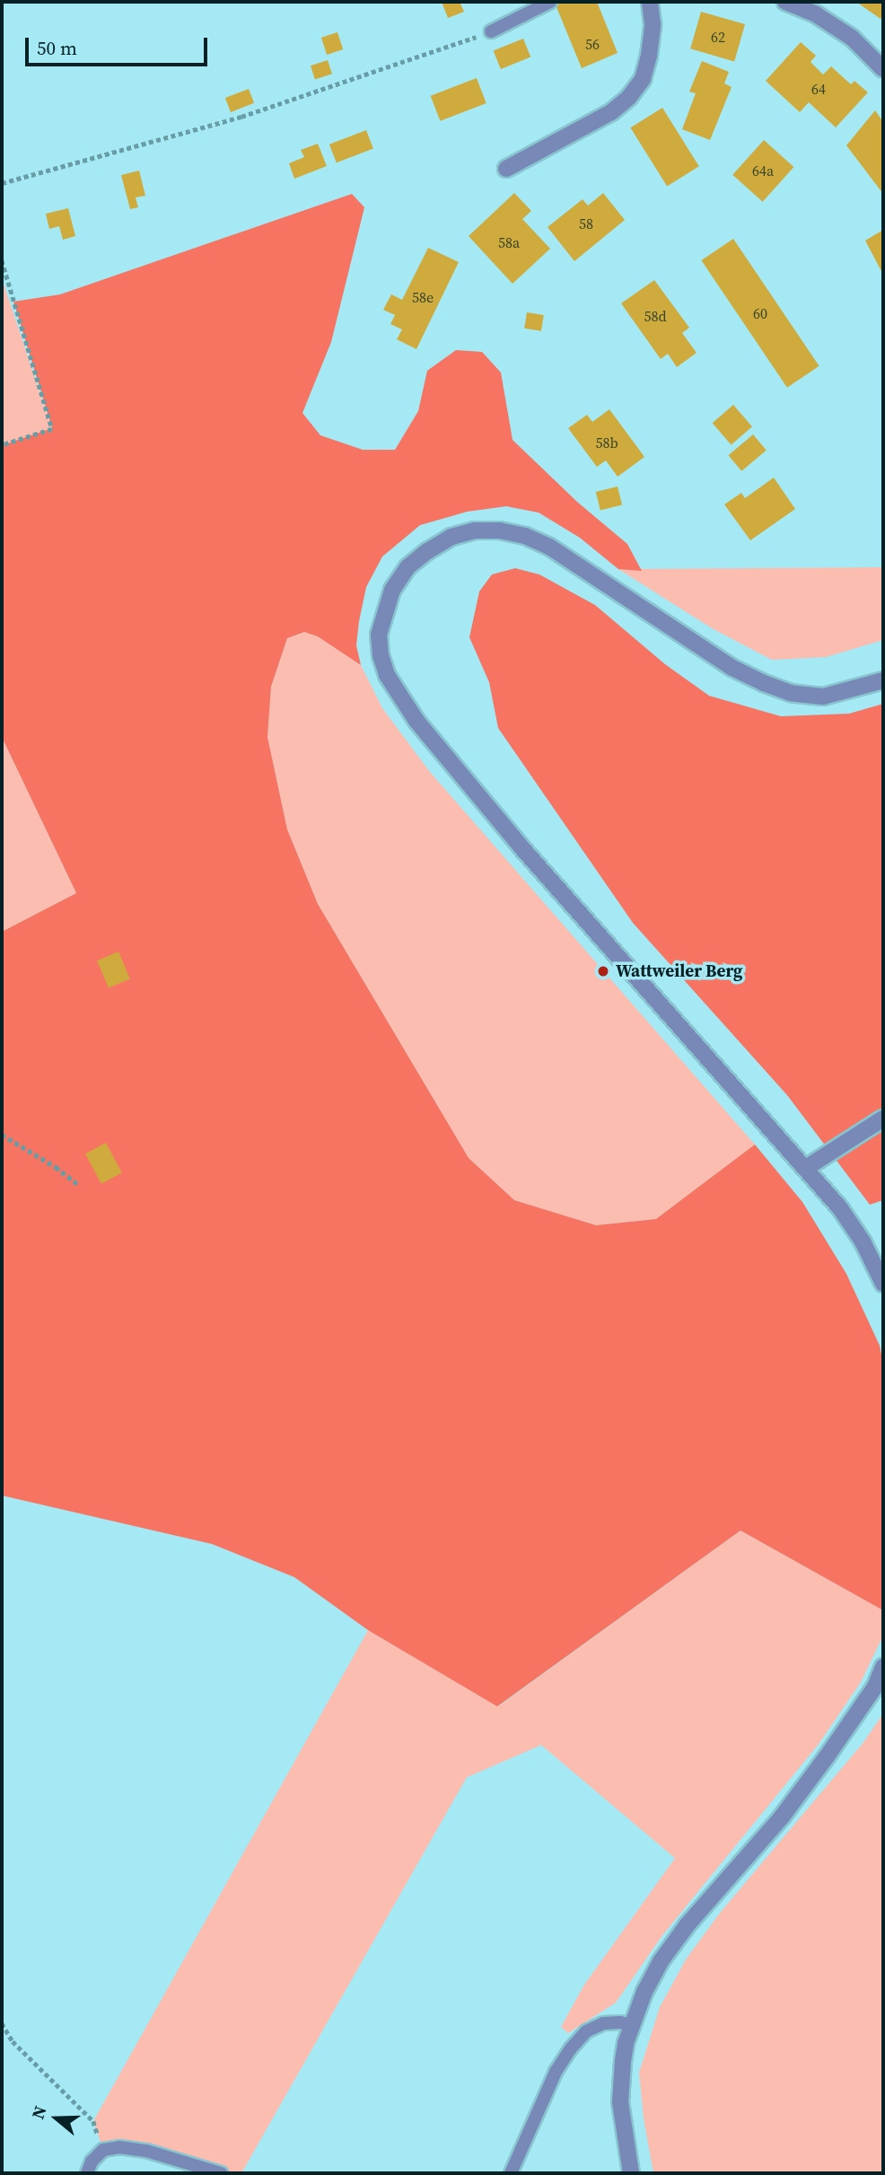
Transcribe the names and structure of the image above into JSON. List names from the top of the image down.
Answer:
{
  "places": ["Wattweiler Berg"],
  "house_numbers": [
    "62",
    "56",
    "64",
    "64a",
    "58",
    "58a",
    "58e",
    "60",
    "58d",
    "58b"
  ],
  "scale_bar": "50 m",
  "north": "left"
}
